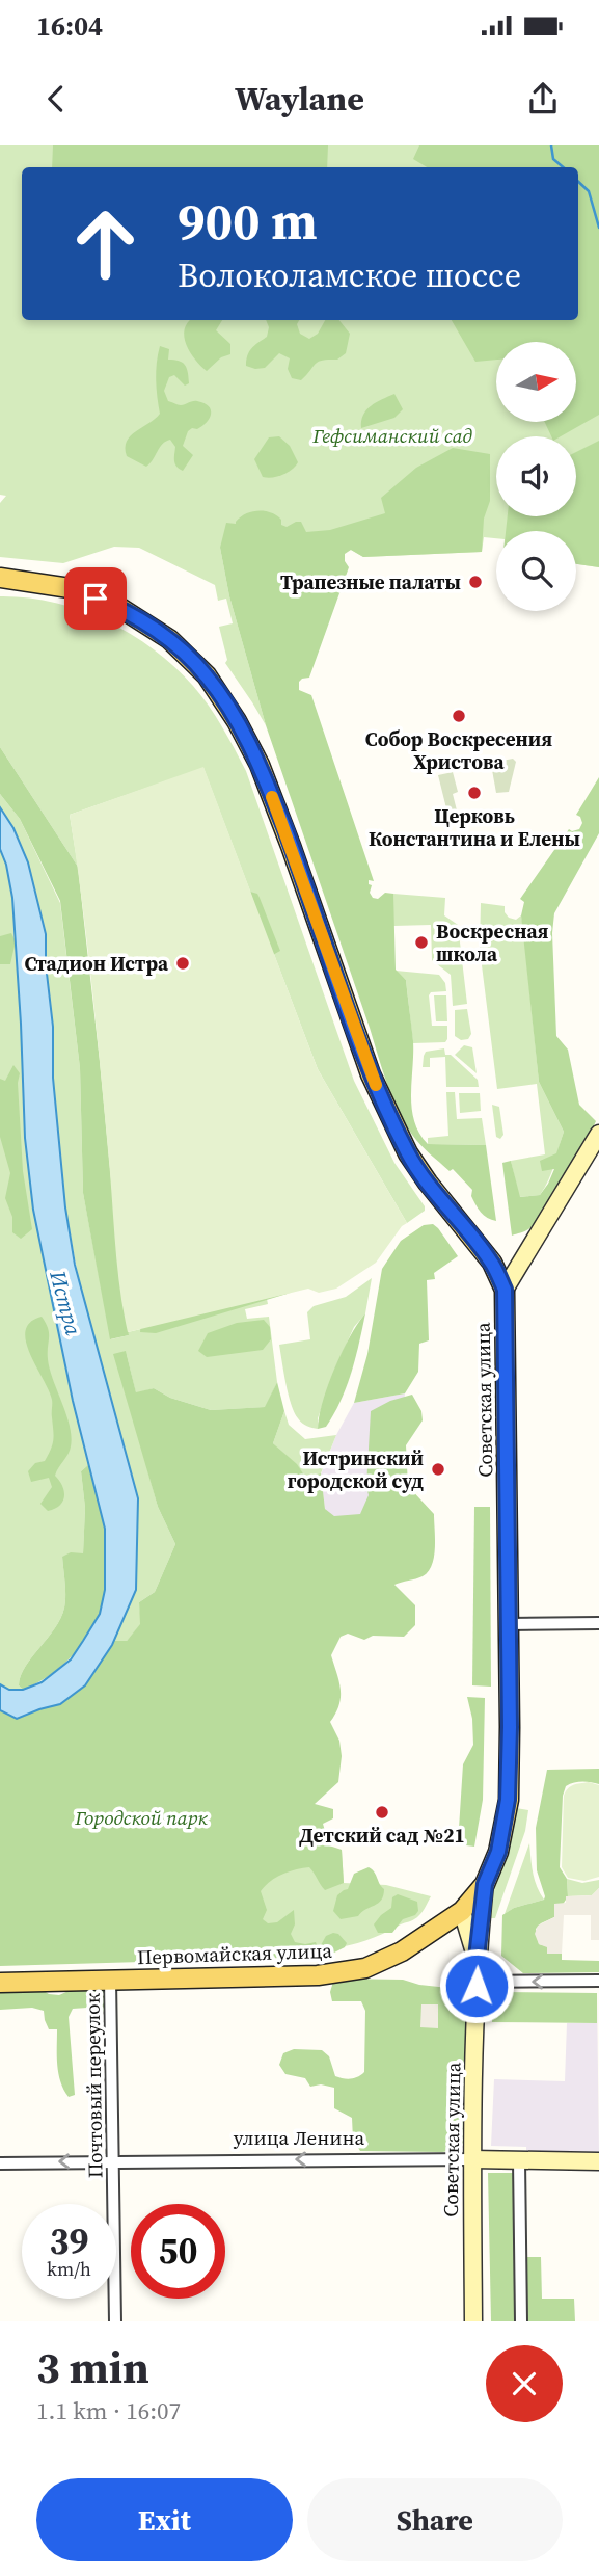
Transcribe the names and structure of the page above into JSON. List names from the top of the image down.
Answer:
{
  "streets": {
    "main road": ["Советская улица", "Первомайская улица", "улица Ленина"],
    "street": ["Почтовый переулок"]
  },
  "crossings": [
    ["Советская улица", "Первомайская улица"],
    ["Советская улица", "улица Ленина"],
    ["Первомайская улица", "Почтовый переулок"],
    ["Почтовый переулок", "улица Ленина"]
  ],
  "one_way": ["улица Ленина"],
  "water": ["Истра"],
  "parks": ["Гефсиманский сад", "Городской парк"],
  "places": [
    "Трапезные палаты",
    "Собор Воскресения Христова",
    "Церковь Константина и Елены",
    "Воскресная школа",
    "Стадион Истра",
    "Истринский городской суд",
    "Детский сад №21"
  ],
  "north": "right",
  "page": {
    "status": "16:04",
    "header": "Waylane",
    "turn": ["900 m", "Волоколамское шоссе"],
    "speed": "39 km/h",
    "limit": "50",
    "heading": ["3 min", "1.1 km · 16:07"],
    "buttons": ["Exit", "Share"]
  }
}
